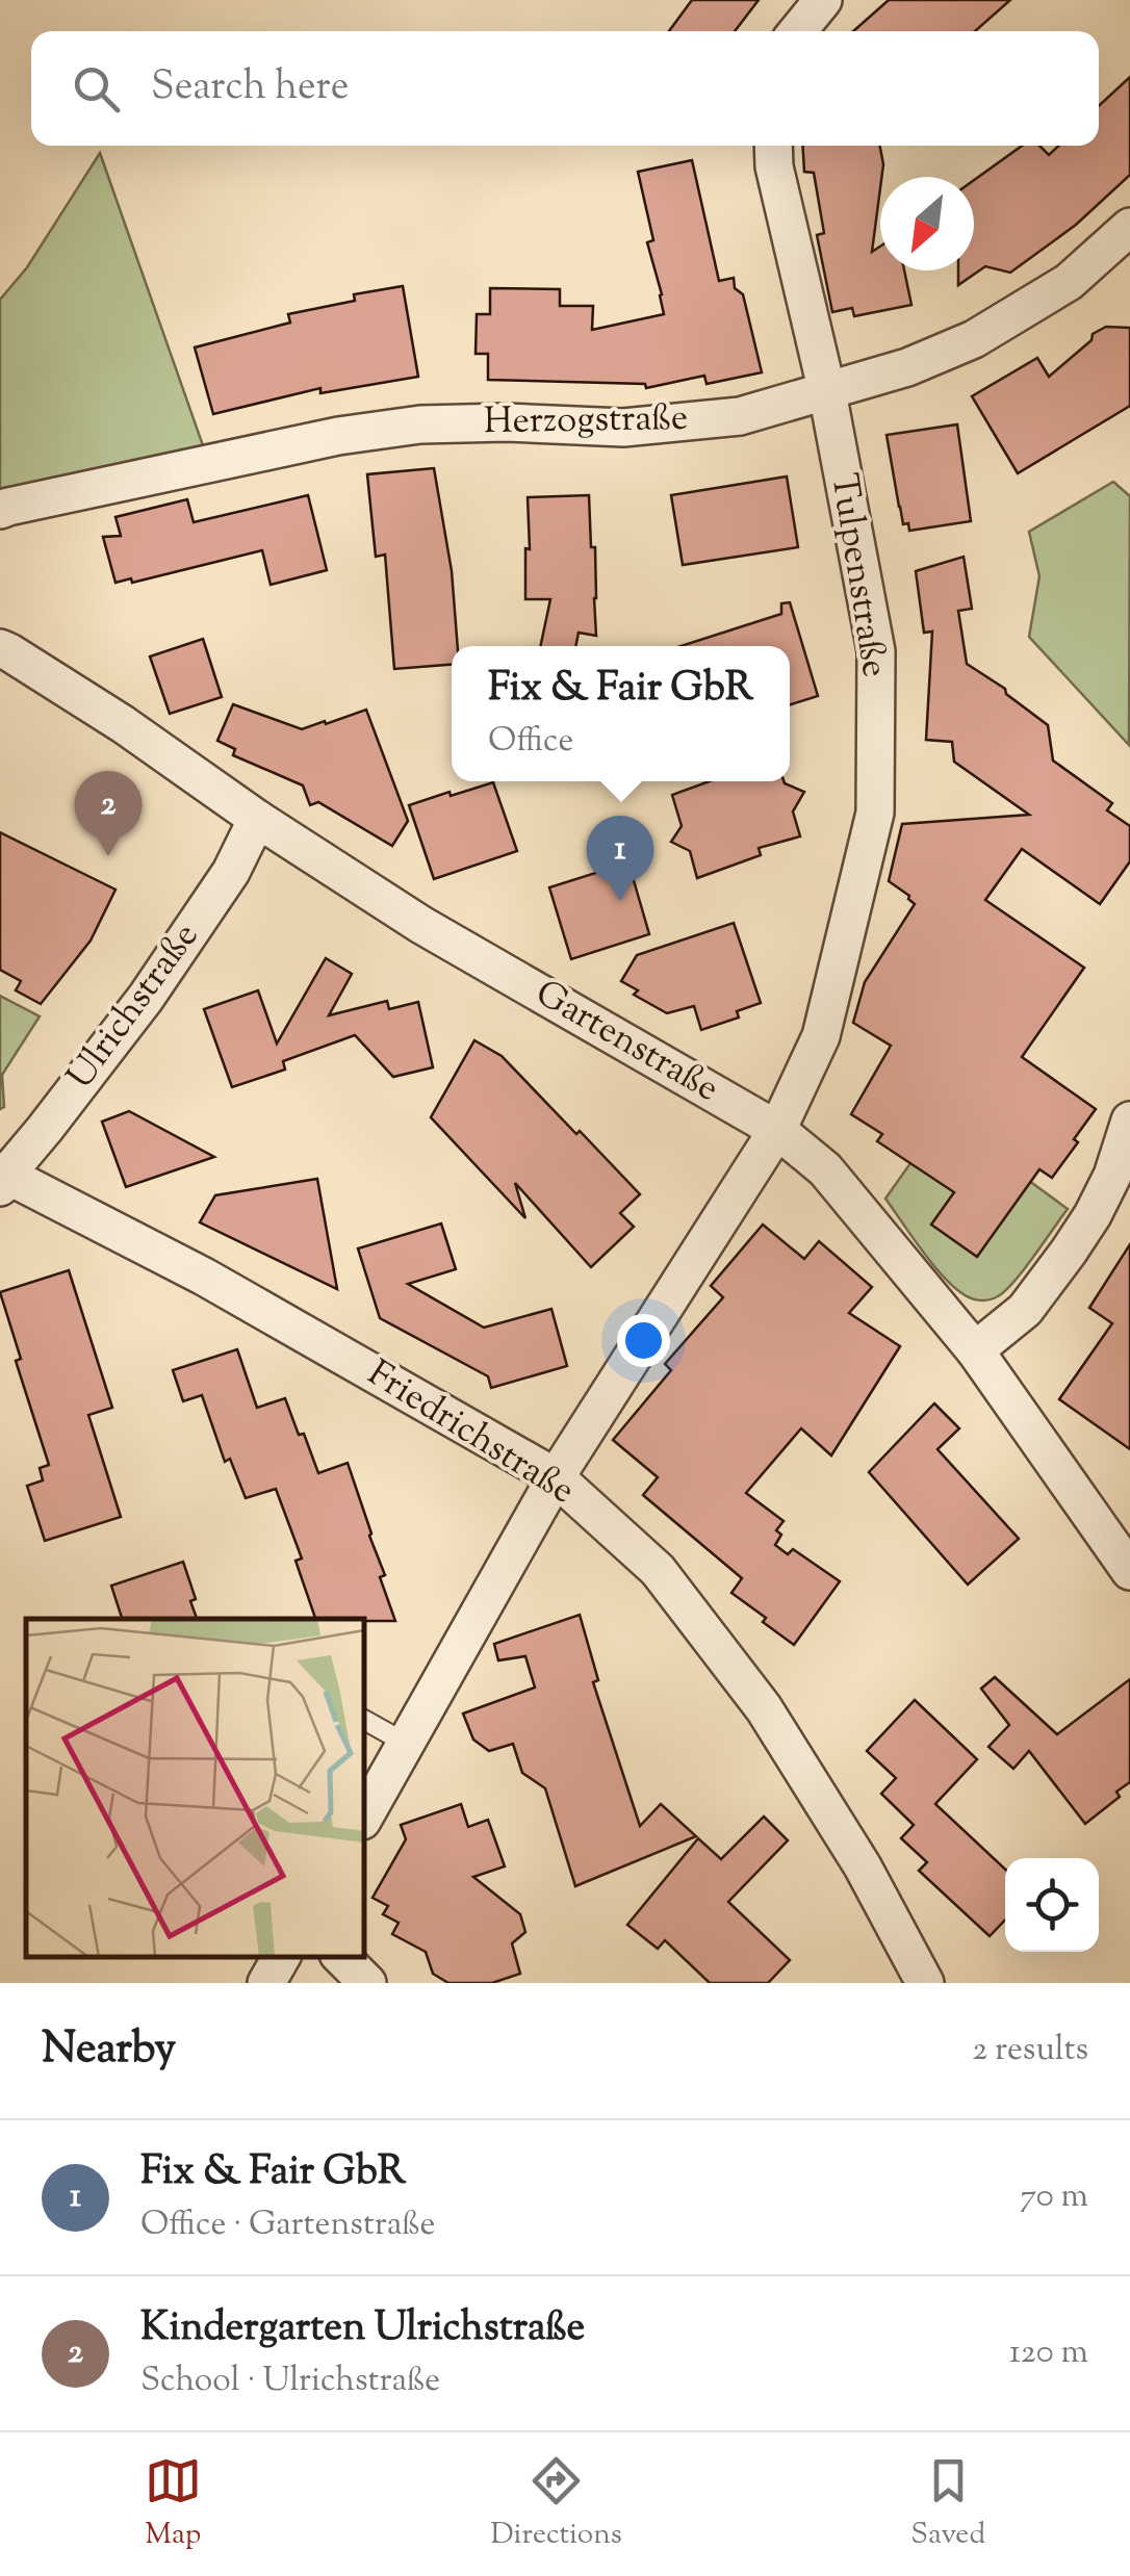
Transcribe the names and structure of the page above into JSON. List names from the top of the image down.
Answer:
{
  "streets": {
    "street": [
      "Herzogstraße",
      "Tulpenstraße",
      "Ulrichstraße",
      "Gartenstraße",
      "Friedrichstraße"
    ]
  },
  "crossings": [
    ["Herzogstraße", "Tulpenstraße"],
    ["Tulpenstraße", "Gartenstraße"],
    ["Tulpenstraße", "Friedrichstraße"],
    ["Ulrichstraße", "Gartenstraße"],
    ["Ulrichstraße", "Friedrichstraße"]
  ],
  "north": "bottom left",
  "page": {
    "search": "Search here",
    "popup": ["Fix & Fair GbR", "Office"],
    "pins": ["2", "1"],
    "heading": ["Nearby", "2 results"],
    "list": [
      {
        "mark": "1",
        "name": "Fix & Fair GbR",
        "note": "Office · Gartenstraße",
        "value": "70 m"
      },
      {
        "mark": "2",
        "name": "Kindergarten Ulrichstraße",
        "note": "School · Ulrichstraße",
        "value": "120 m"
      }
    ],
    "nav": ["Map", "Directions", "Saved"]
  }
}
